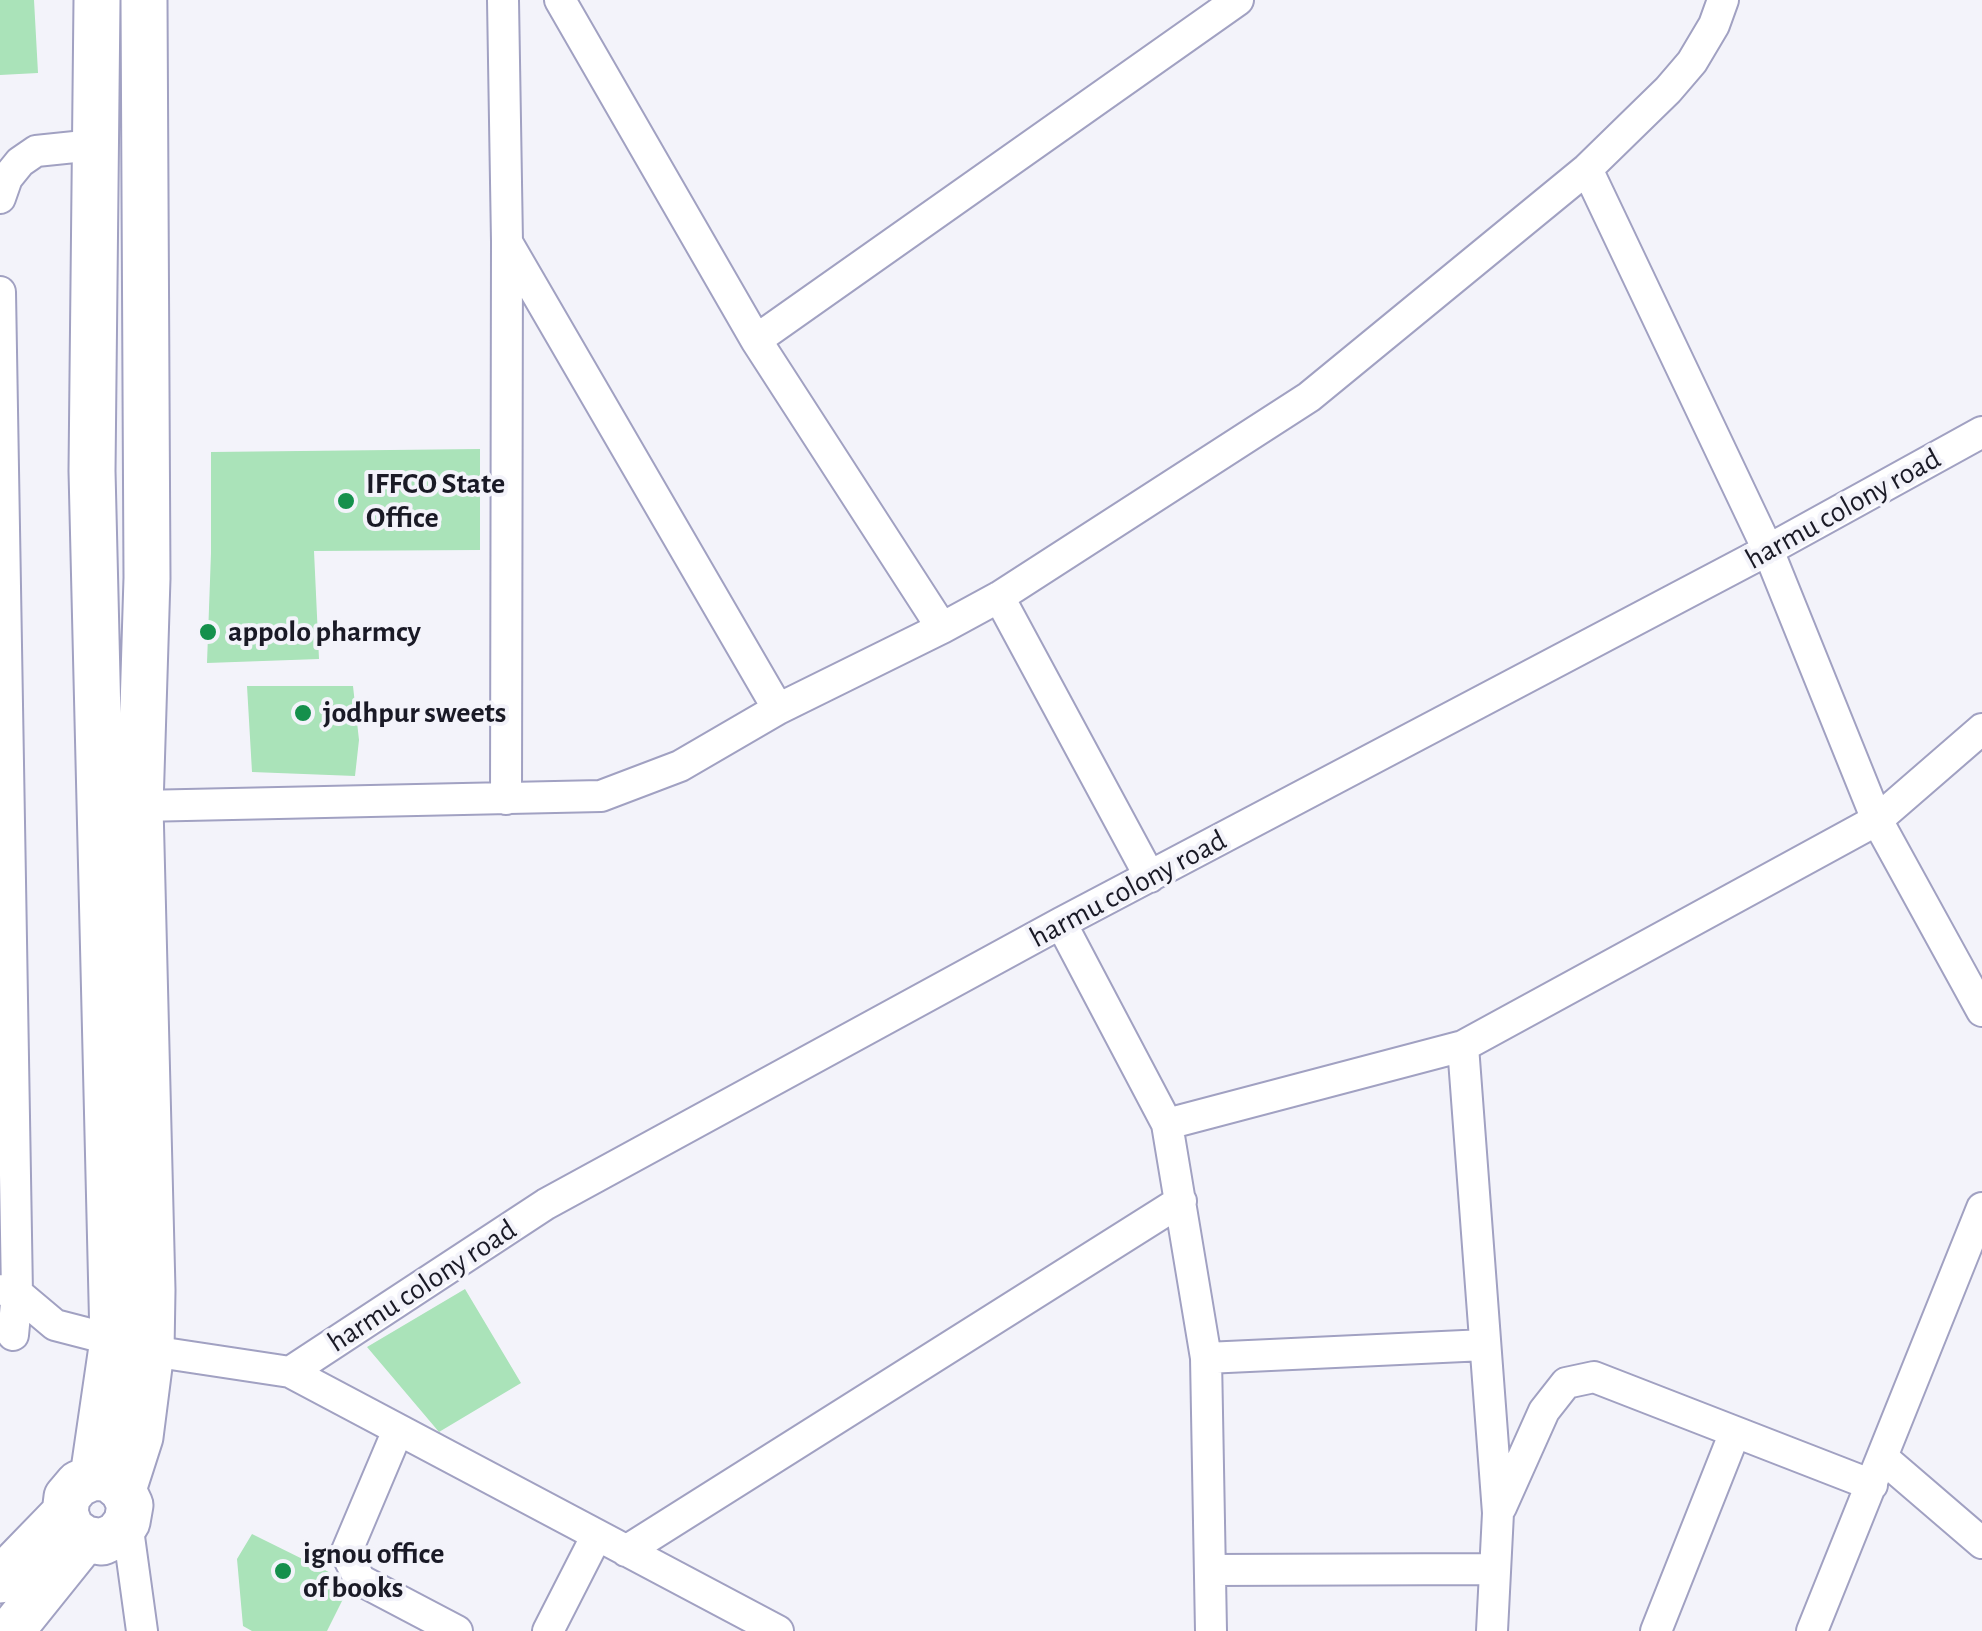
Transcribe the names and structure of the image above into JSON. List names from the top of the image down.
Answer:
{
  "streets": {
    "street": ["harmu colony road"]
  },
  "places": [
    "IFFCO State Office",
    "appolo pharmcy",
    "jodhpur sweets",
    "ignou office of books"
  ]
}
